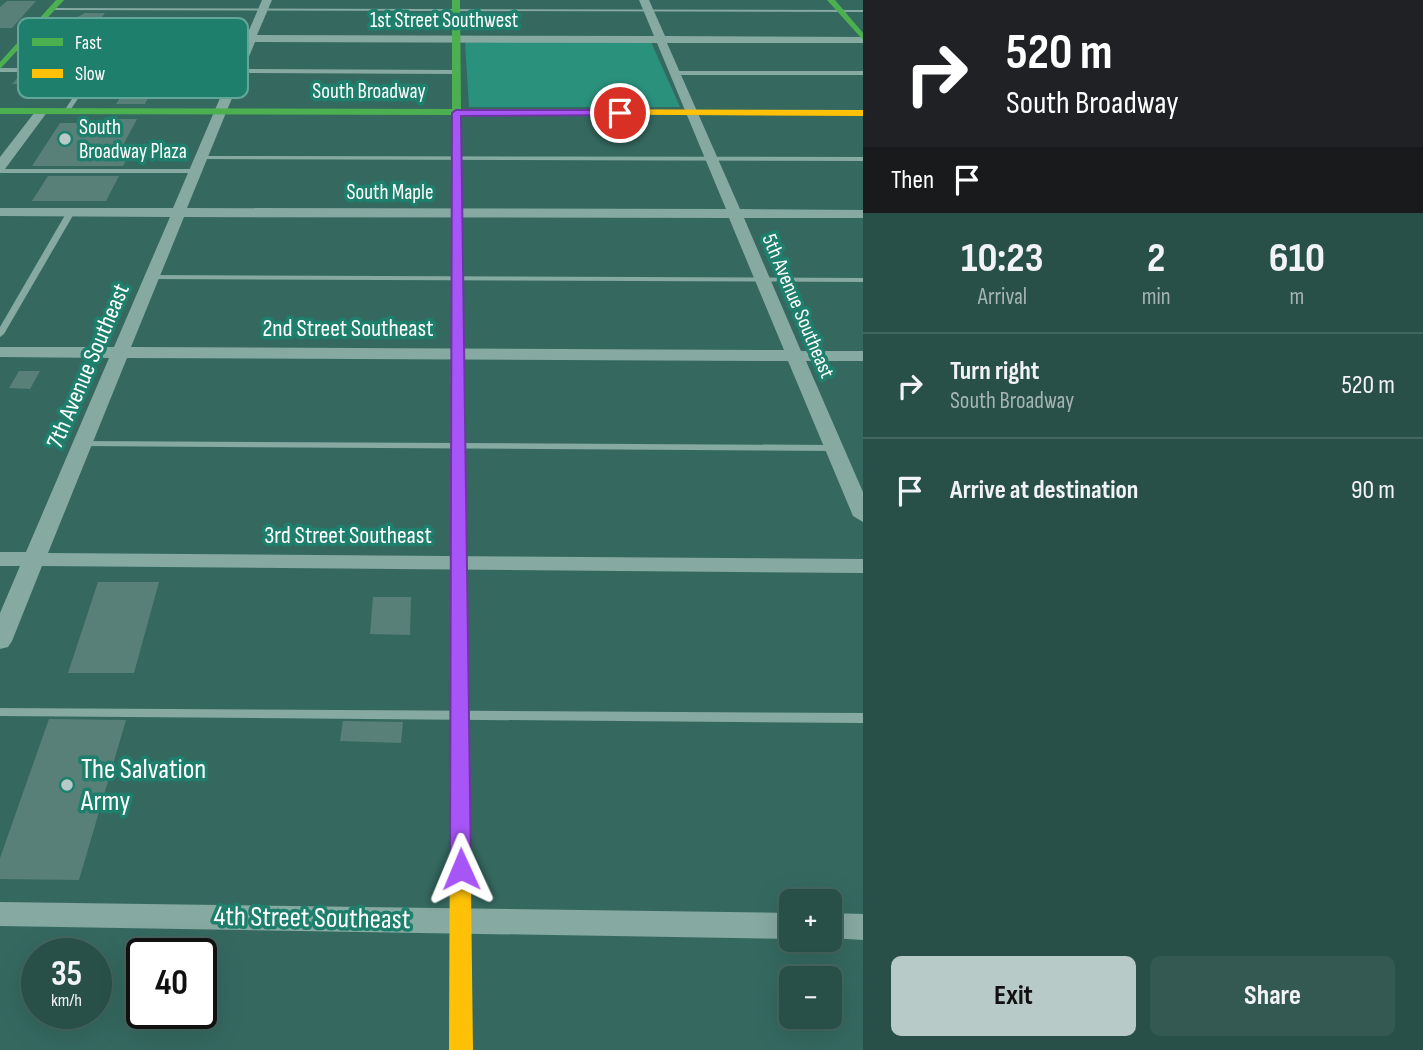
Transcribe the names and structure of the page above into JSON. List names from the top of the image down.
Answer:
{
  "streets": {
    "street": [
      "1st Street Southwest",
      "South Broadway",
      "South Maple",
      "5th Avenue Southeast",
      "2nd Street Southeast",
      "7th Avenue Southeast",
      "3rd Street Southeast",
      "4th Street Southeast"
    ]
  },
  "crossings": [
    ["1st Street Southwest", "5th Avenue Southeast"],
    ["1st Street Southwest", "7th Avenue Southeast"],
    ["South Broadway", "5th Avenue Southeast"],
    ["South Broadway", "7th Avenue Southeast"],
    ["South Maple", "5th Avenue Southeast"],
    ["South Maple", "7th Avenue Southeast"],
    ["5th Avenue Southeast", "2nd Street Southeast"],
    ["2nd Street Southeast", "7th Avenue Southeast"],
    ["7th Avenue Southeast", "3rd Street Southeast"]
  ],
  "places": ["South Broadway Plaza", "The Salvation Army"],
  "legend": ["Fast", "Slow"],
  "page": {
    "turn": ["520 m", "South Broadway"],
    "then": "Then",
    "eta": [
      "10:23",
      "Arrival",
      "2",
      "min",
      "610",
      "m"
    ],
    "list": [
      {
        "name": "Turn right",
        "note": "South Broadway",
        "value": "520 m"
      },
      {
        "name": "Arrive at destination",
        "value": "90 m"
      }
    ],
    "map_buttons": ["+", "−"],
    "speed": "35 km/h",
    "limit": "40",
    "buttons": ["Exit", "Share"]
  }
}
